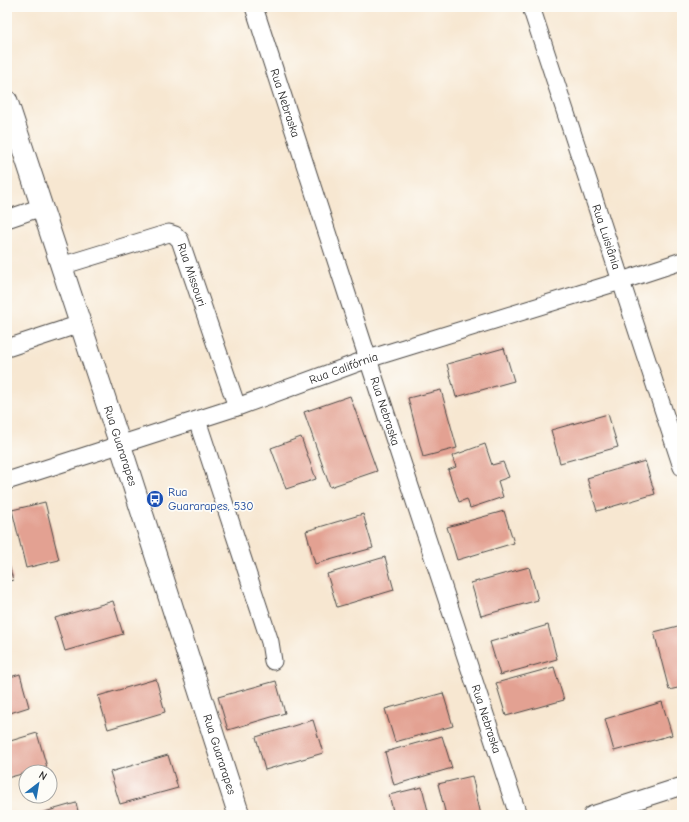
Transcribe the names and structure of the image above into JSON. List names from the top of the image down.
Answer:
{
  "streets": {
    "street": [
      "Rua Nebraska",
      "Rua Luisiânia",
      "Rua Missouri",
      "Rua Califórnia",
      "Rua Guararapes"
    ]
  },
  "crossings": [
    ["Rua Nebraska", "Rua Califórnia"],
    ["Rua Luisiânia", "Rua Califórnia"],
    ["Rua Missouri", "Rua Califórnia"],
    ["Rua Missouri", "Rua Guararapes"],
    ["Rua Califórnia", "Rua Guararapes"]
  ],
  "places": {
    "bus stop": ["Rua Guararapes, 530"]
  },
  "north": "top right"
}
